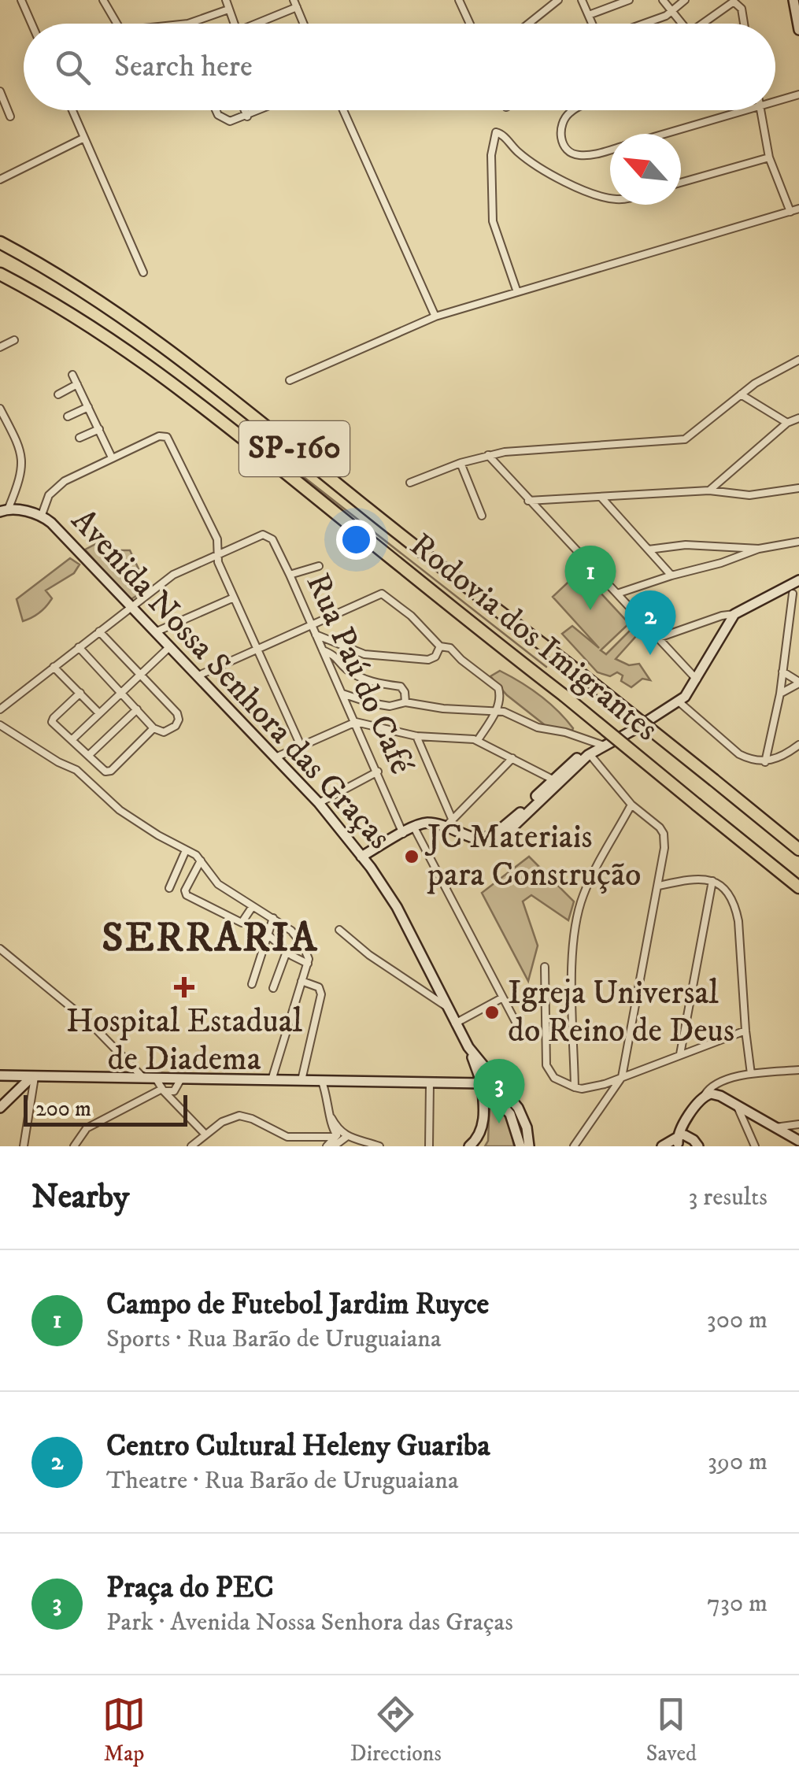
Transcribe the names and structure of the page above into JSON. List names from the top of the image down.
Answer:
{
  "streets": {
    "highway": ["SP-160", "Rodovia dos Imigrantes"],
    "main road": ["Avenida Nossa Senhora das Graças"],
    "street": ["Rua Paú do Café"]
  },
  "districts": ["SERRARIA"],
  "places": {
    "other": ["JC Materiais para Construção", "Igreja Universal do Reino de Deus"],
    "health": ["Hospital Estadual de Diadema"]
  },
  "scale_bar": "200 m",
  "north": "top left",
  "page": {
    "search": "Search here",
    "pins": ["1", "2", "3"],
    "scale": "200 m",
    "heading": ["Nearby", "3 results"],
    "list": [
      {
        "mark": "1",
        "name": "Campo de Futebol Jardim Ruyce",
        "note": "Sports · Rua Barão de Uruguaiana",
        "value": "300 m"
      },
      {
        "mark": "2",
        "name": "Centro Cultural Heleny Guariba",
        "note": "Theatre · Rua Barão de Uruguaiana",
        "value": "390 m"
      },
      {
        "mark": "3",
        "name": "Praça do PEC",
        "note": "Park · Avenida Nossa Senhora das Graças",
        "value": "730 m"
      }
    ],
    "nav": ["Map", "Directions", "Saved"]
  }
}
